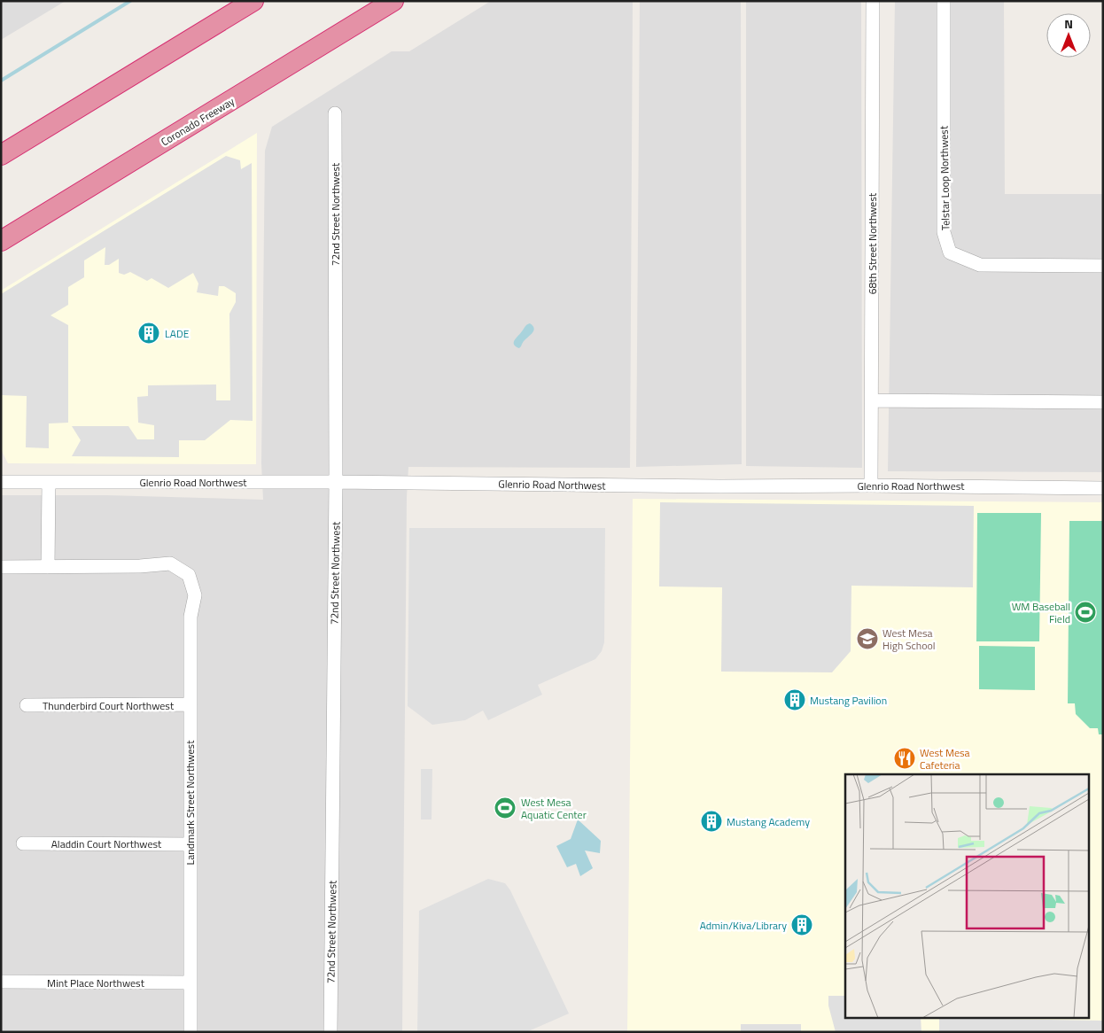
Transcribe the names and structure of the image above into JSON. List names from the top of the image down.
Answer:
{
  "streets": {
    "highway": ["Coronado Freeway"],
    "street": [
      "Telstar Loop Northwest",
      "72nd Street Northwest",
      "68th Street Northwest",
      "Glenrio Road Northwest",
      "Thunderbird Court Northwest",
      "Landmark Street Northwest",
      "Aladdin Court Northwest",
      "Mint Place Northwest"
    ]
  },
  "crossings": [
    ["72nd Street Northwest", "Glenrio Road Northwest"],
    ["68th Street Northwest", "Glenrio Road Northwest"],
    ["Thunderbird Court Northwest", "Landmark Street Northwest"],
    ["Landmark Street Northwest", "Aladdin Court Northwest"],
    ["Landmark Street Northwest", "Mint Place Northwest"]
  ],
  "places": {
    "building": [
      "LADE",
      "Mustang Pavilion",
      "Mustang Academy",
      "Admin/Kiva/Library"
    ],
    "sports": ["WM Baseball Field", "West Mesa Aquatic Center"],
    "school or university": ["West Mesa High School"],
    "restaurant": ["West Mesa Cafeteria"]
  },
  "north": "top"
}
